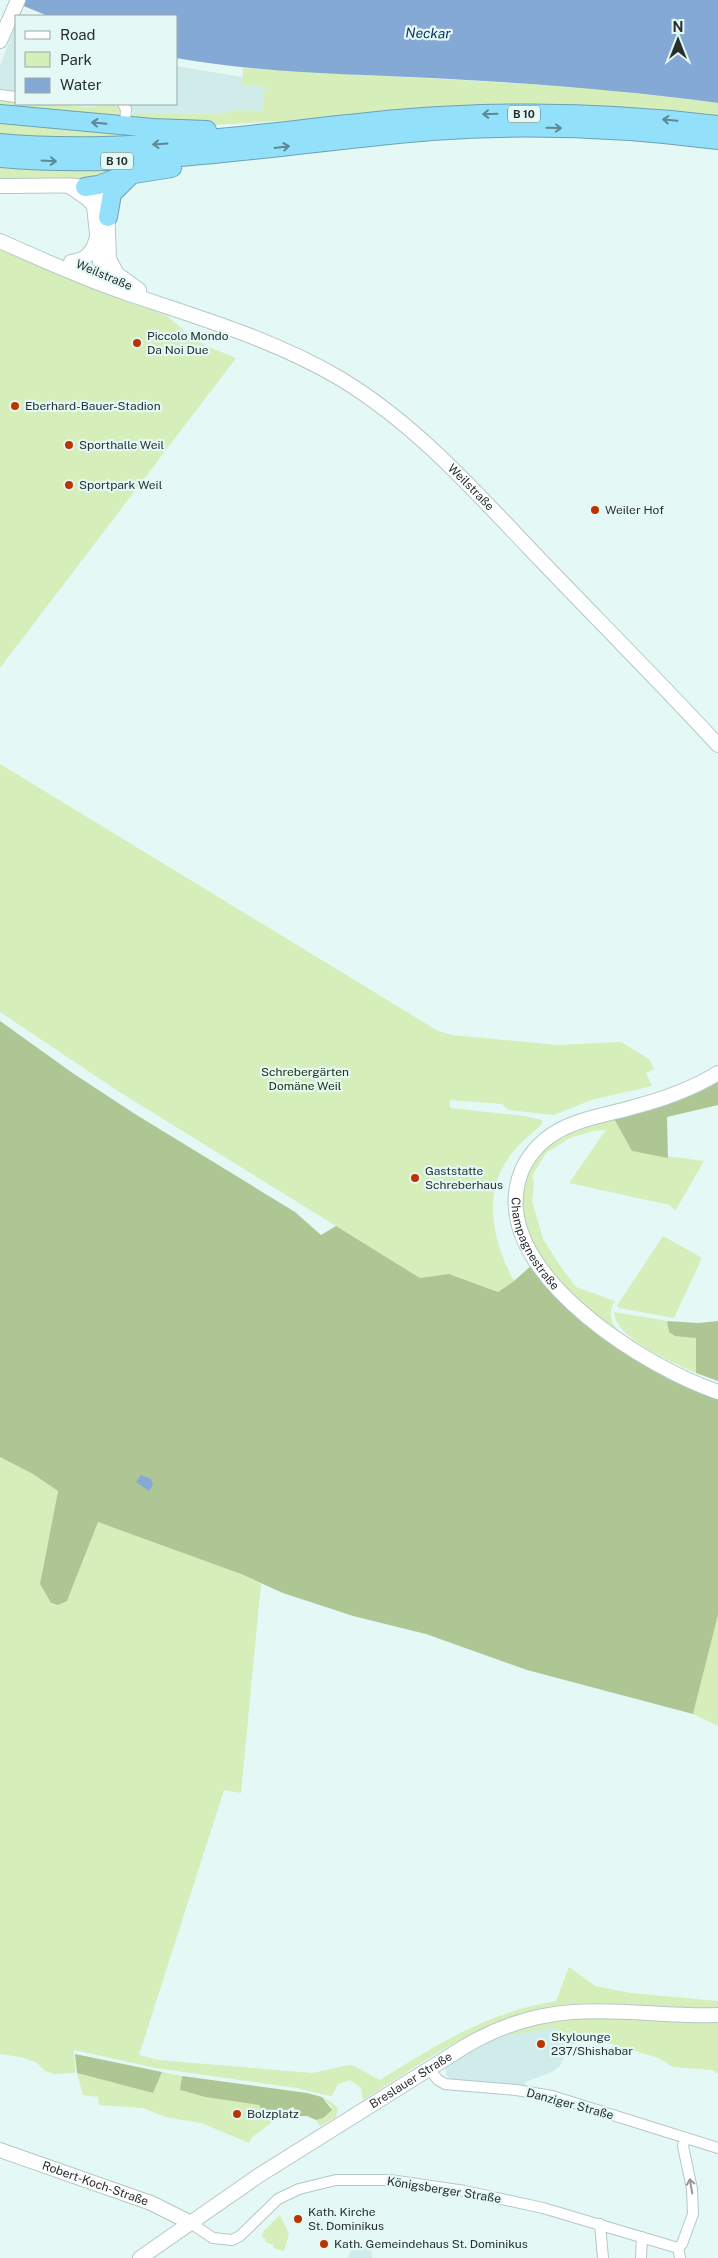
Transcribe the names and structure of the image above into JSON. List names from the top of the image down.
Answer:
{
  "streets": {
    "highway": ["B 10"],
    "main road": [
      "Weilstraße",
      "Champagnestraße",
      "Breslauer Straße",
      "Robert-Koch-Straße"
    ],
    "street": ["Danziger Straße", "Königsberger Straße"]
  },
  "crossings": [
    ["Breslauer Straße", "Danziger Straße"],
    ["Breslauer Straße", "Robert-Koch-Straße"],
    ["Breslauer Straße", "Königsberger Straße"],
    ["Danziger Straße", "Königsberger Straße"],
    ["Robert-Koch-Straße", "Königsberger Straße"]
  ],
  "water": ["Neckar"],
  "parks": ["Schrebergärten Domäne Weil"],
  "places": [
    "Piccolo Mondo Da Noi Due",
    "Eberhard-Bauer-Stadion",
    "Sporthalle Weil",
    "Sportpark Weil",
    "Weiler Hof",
    "Gaststatte Schreberhaus",
    "Skylounge 237/Shishabar",
    "Bolzplatz",
    "Kath. Kirche St. Dominikus",
    "Kath. Gemeindehaus St. Dominikus"
  ],
  "legend": ["Road", "Park", "Water"],
  "north": "top"
}
